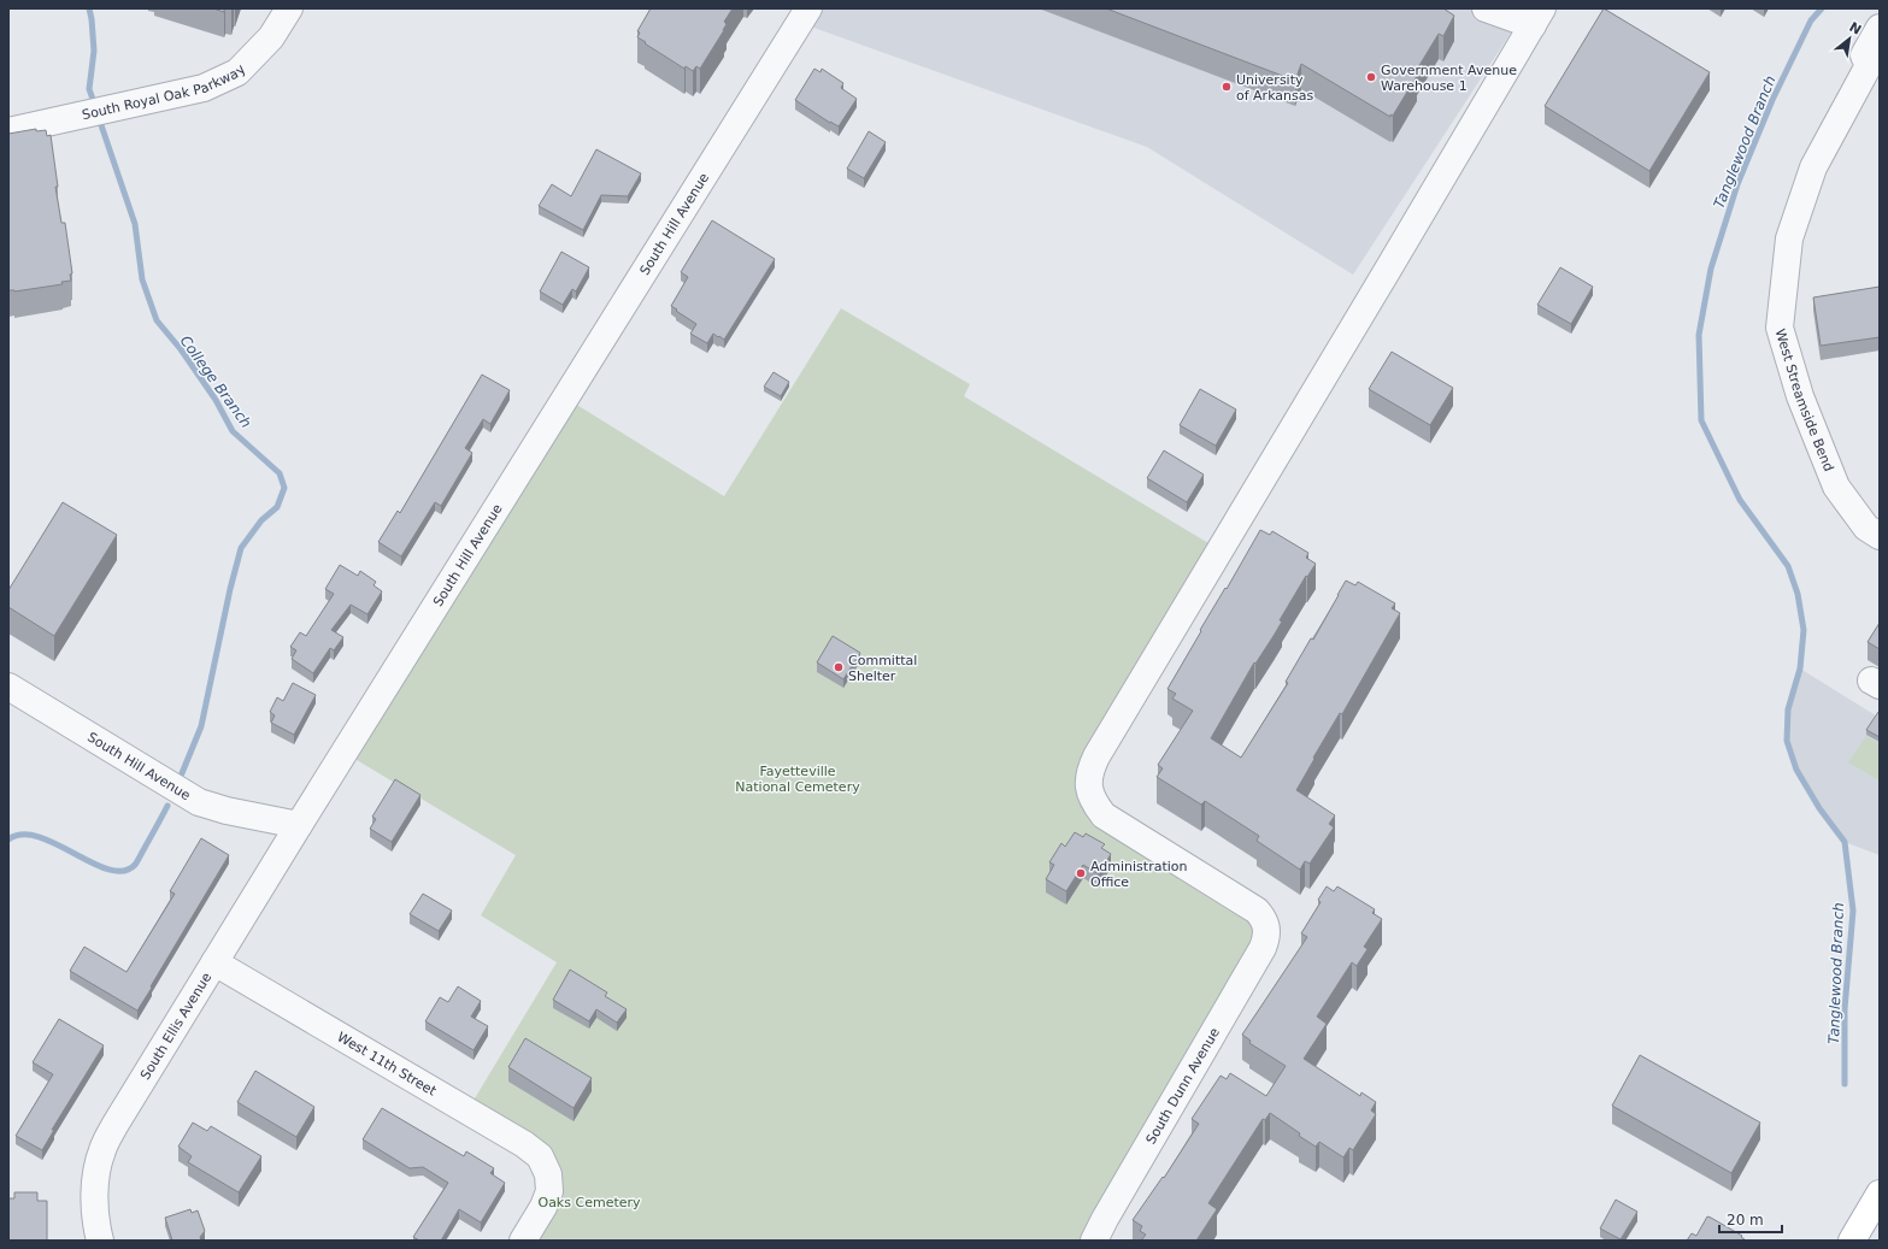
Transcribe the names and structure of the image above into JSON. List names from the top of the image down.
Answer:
{
  "streets": {
    "street": [
      "South Royal Oak Parkway",
      "South Hill Avenue",
      "West Streamside Bend",
      "South Ellis Avenue",
      "West 11th Street",
      "South Dunn Avenue"
    ]
  },
  "crossings": [
    ["South Hill Avenue", "South Ellis Avenue"],
    ["South Ellis Avenue", "West 11th Street"]
  ],
  "water": ["Tanglewood Branch", "College Branch"],
  "parks": ["Fayetteville National Cemetery", "Oaks Cemetery"],
  "places": [
    "Government Avenue Warehouse 1",
    "University of Arkansas",
    "Committal Shelter",
    "Administration Office"
  ],
  "scale_bar": "20 m",
  "north": "top right"
}
